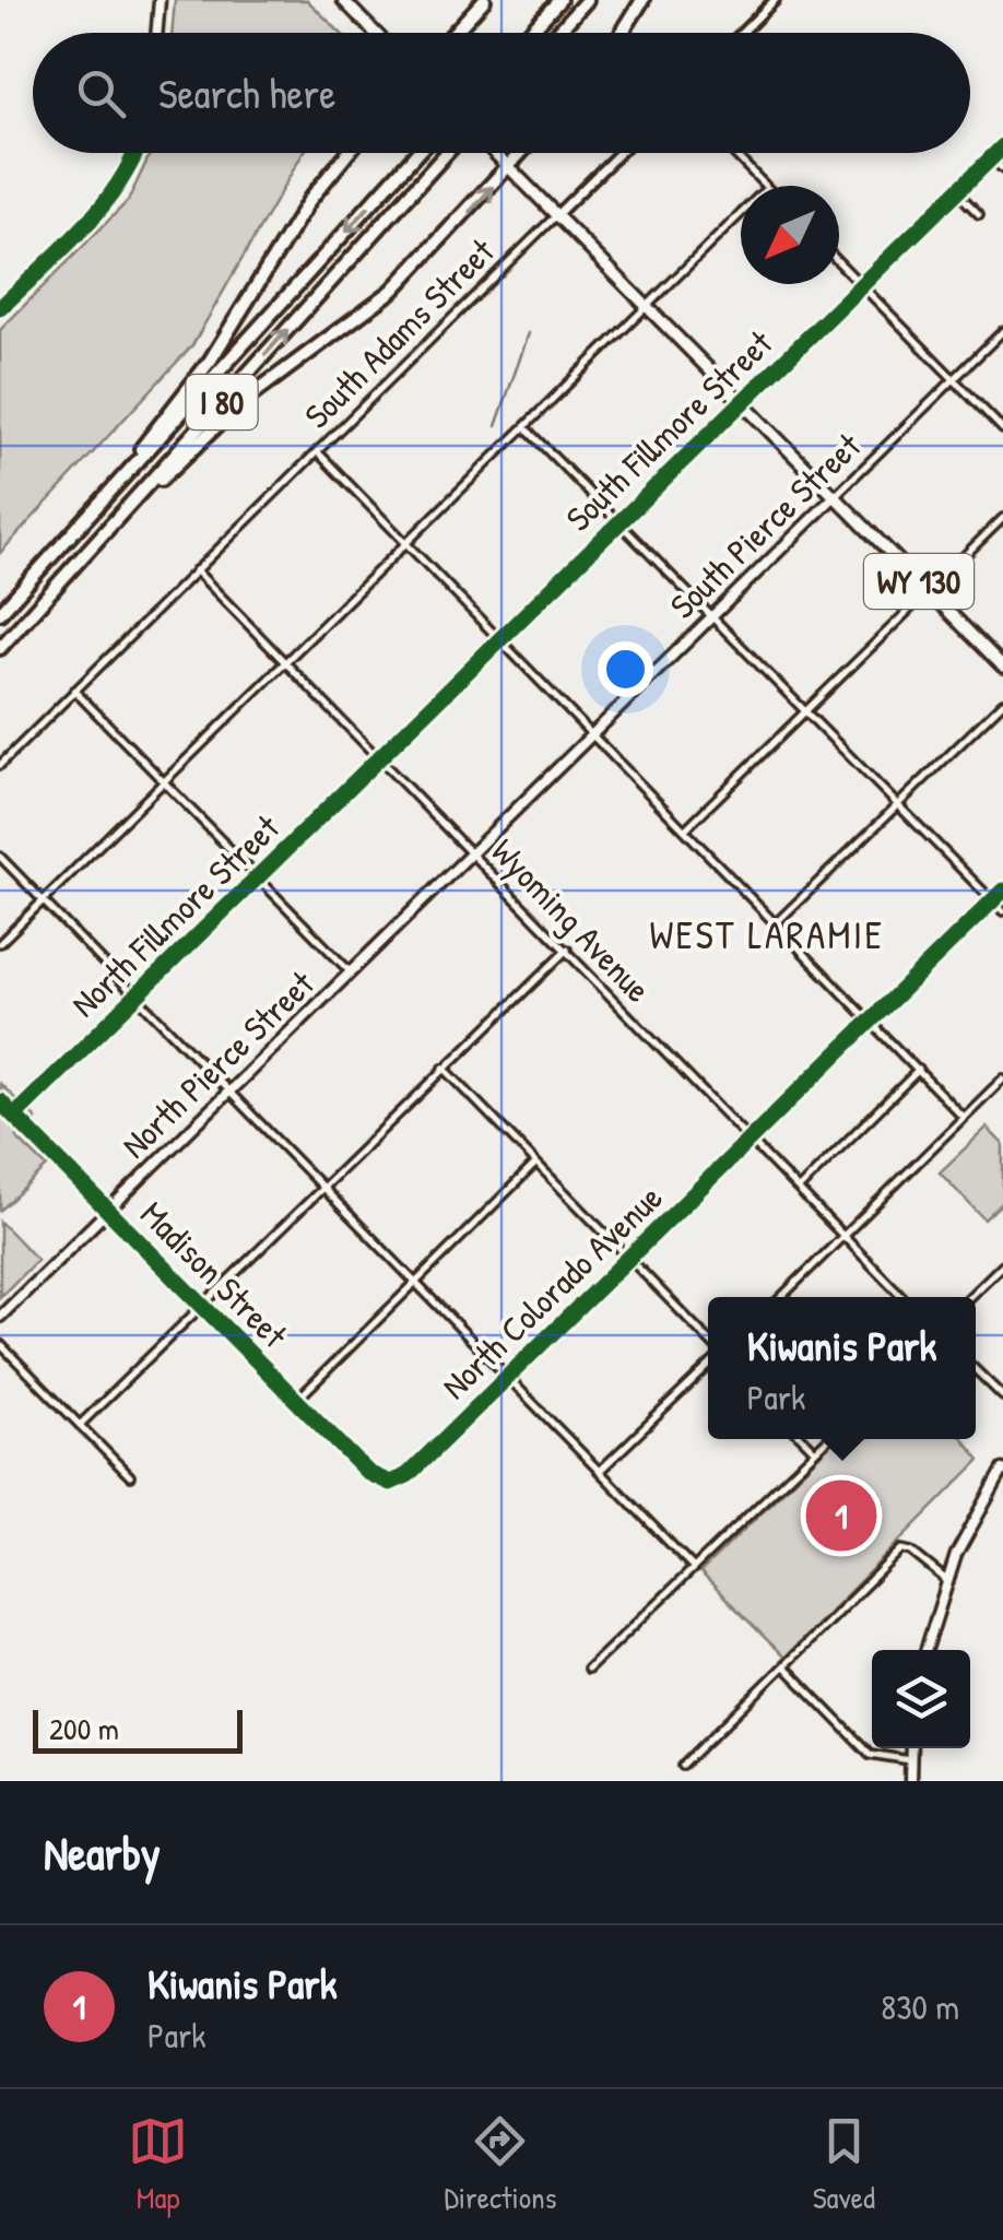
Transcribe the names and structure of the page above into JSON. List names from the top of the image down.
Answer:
{
  "streets": {
    "highway": ["I 80"],
    "main road": ["South Pierce Street", "WY 130", "North Pierce Street"],
    "street": [
      "South Adams Street",
      "South Fillmore Street",
      "North Fillmore Street",
      "Wyoming Avenue",
      "Madison Street",
      "North Colorado Avenue"
    ]
  },
  "crossings": [
    ["South Adams Street", "WY 130"],
    ["South Adams Street", "Wyoming Avenue"],
    ["South Fillmore Street", "WY 130"],
    ["South Fillmore Street", "North Fillmore Street"],
    ["South Fillmore Street", "Wyoming Avenue"],
    ["South Pierce Street", "WY 130"],
    ["South Pierce Street", "Wyoming Avenue"],
    ["South Pierce Street", "North Pierce Street"],
    ["North Fillmore Street", "Wyoming Avenue"],
    ["North Fillmore Street", "Madison Street"],
    ["Wyoming Avenue", "North Pierce Street"],
    ["Wyoming Avenue", "North Colorado Avenue"],
    ["North Pierce Street", "Madison Street"],
    ["Madison Street", "North Colorado Avenue"]
  ],
  "districts": ["WEST LARAMIE"],
  "scale_bar": "200 m",
  "north": "bottom left",
  "page": {
    "search": "Search here",
    "popup": ["Kiwanis Park", "Park"],
    "pins": "1",
    "scale": "200 m",
    "heading": "Nearby",
    "list": [
      {
        "mark": "1",
        "name": "Kiwanis Park",
        "note": "Park",
        "value": "830 m"
      }
    ],
    "nav": ["Map", "Directions", "Saved"]
  }
}
